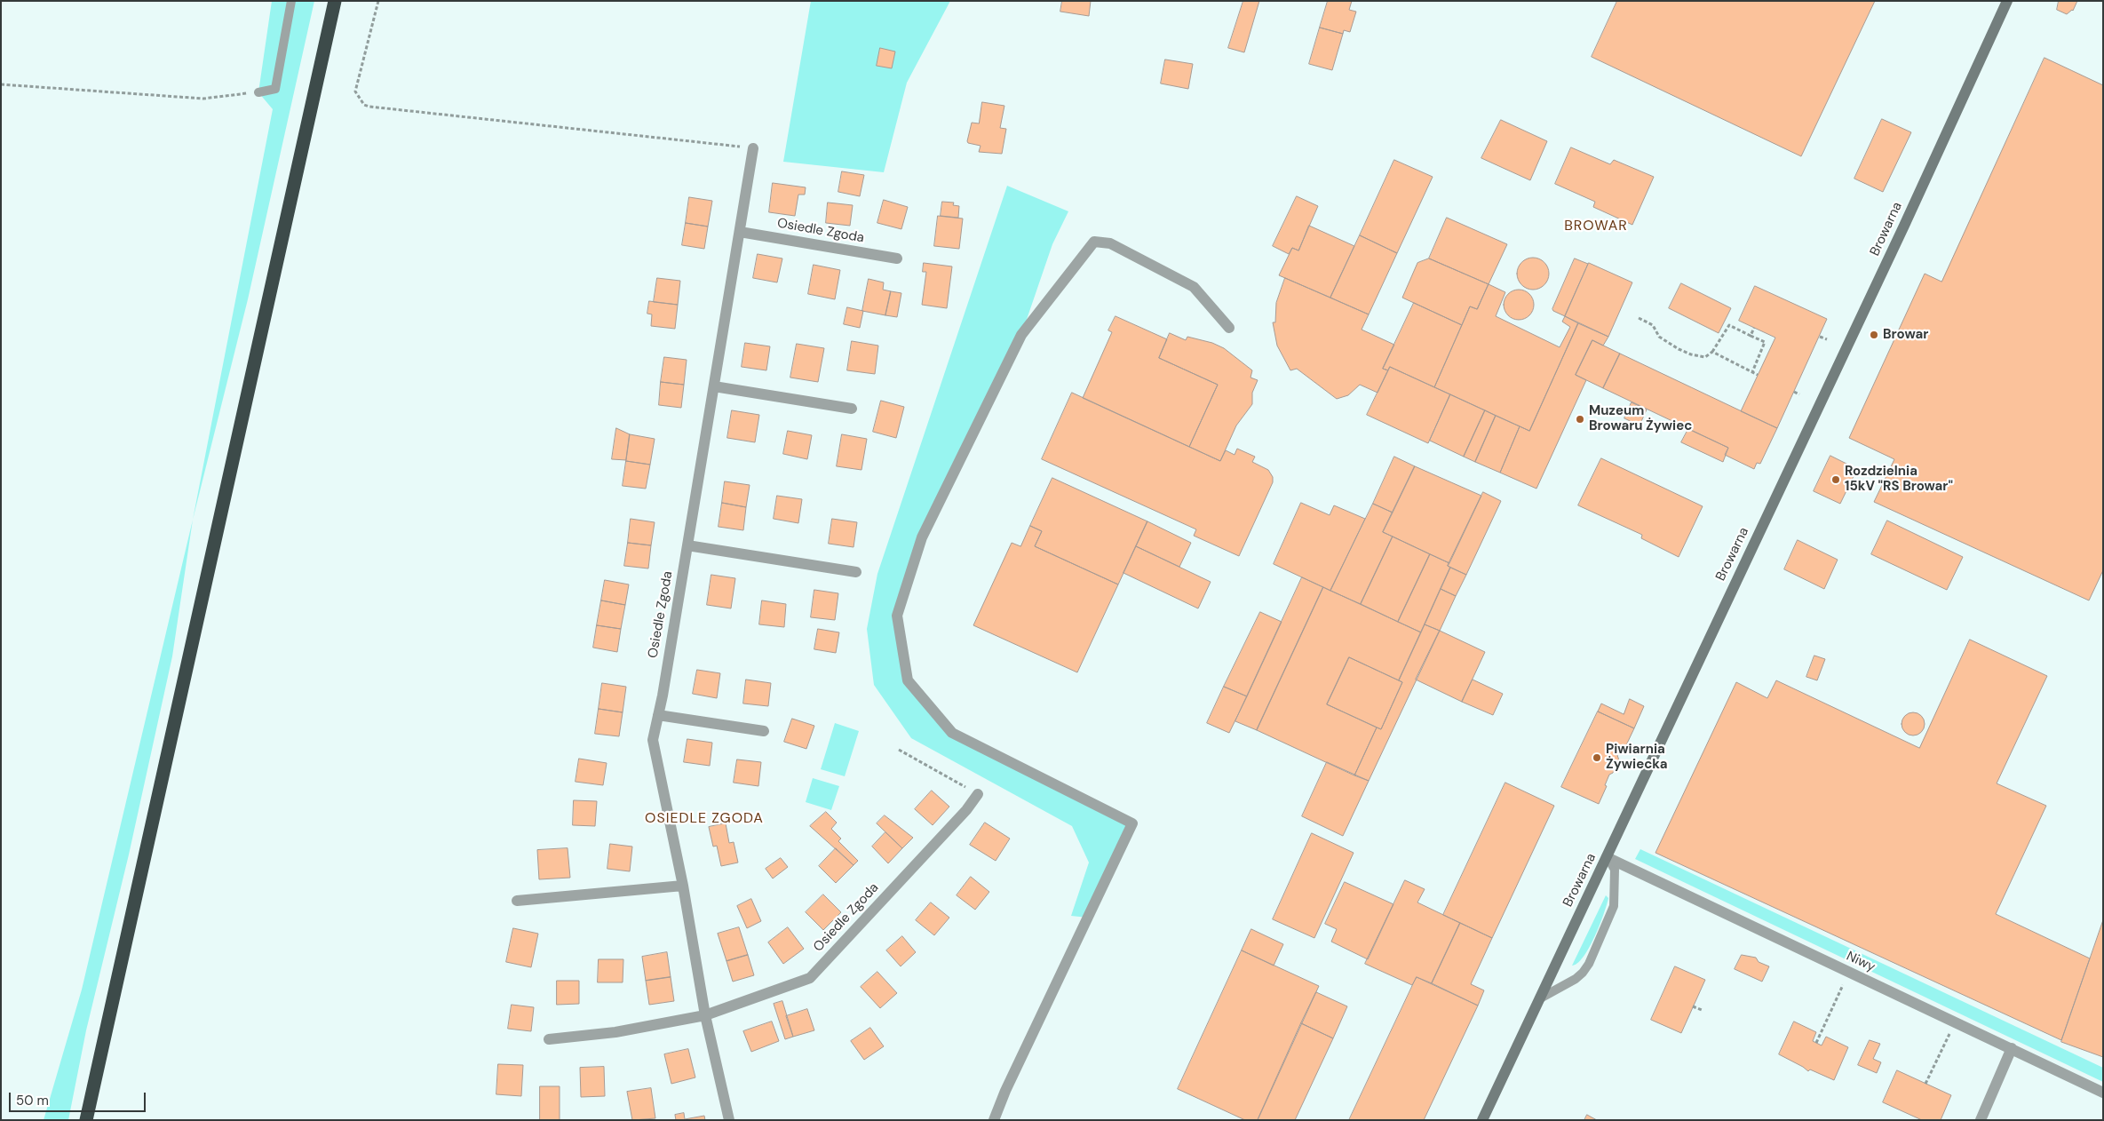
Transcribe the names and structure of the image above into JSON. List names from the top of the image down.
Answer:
{
  "streets": {
    "street": ["Browarna", "Osiedle Zgoda", "Niwy"]
  },
  "crossings": [
    ["Browarna", "Niwy"]
  ],
  "districts": ["BROWAR", "OSIEDLE ZGODA"],
  "places": [
    "Browar",
    "Muzeum Browaru Żywiec",
    "Rozdzielnia 15kV \"RS Browar\"",
    "Piwiarnia Żywiecka"
  ],
  "scale_bar": "50 m"
}
